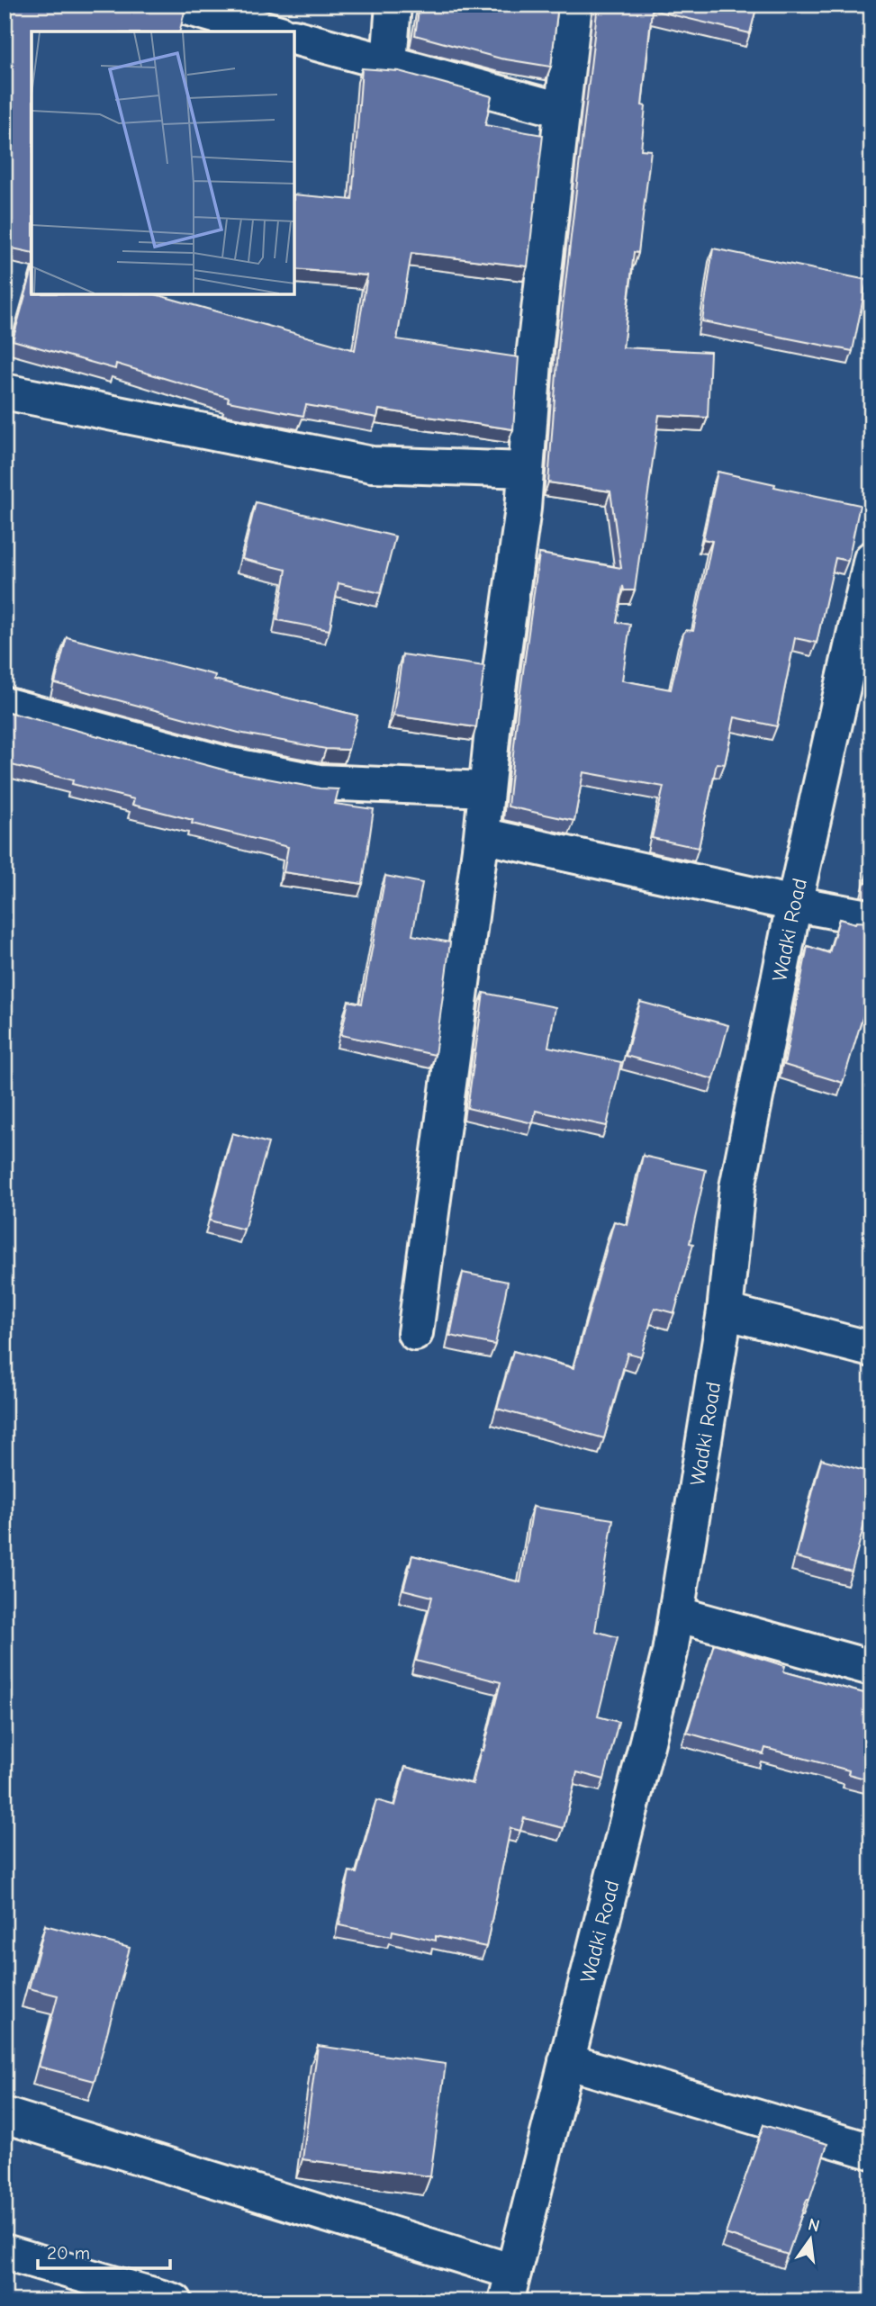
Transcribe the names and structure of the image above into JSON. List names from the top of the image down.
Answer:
{
  "streets": {
    "street": ["Wadki Road"]
  },
  "scale_bar": "20 m",
  "north": "top"
}
